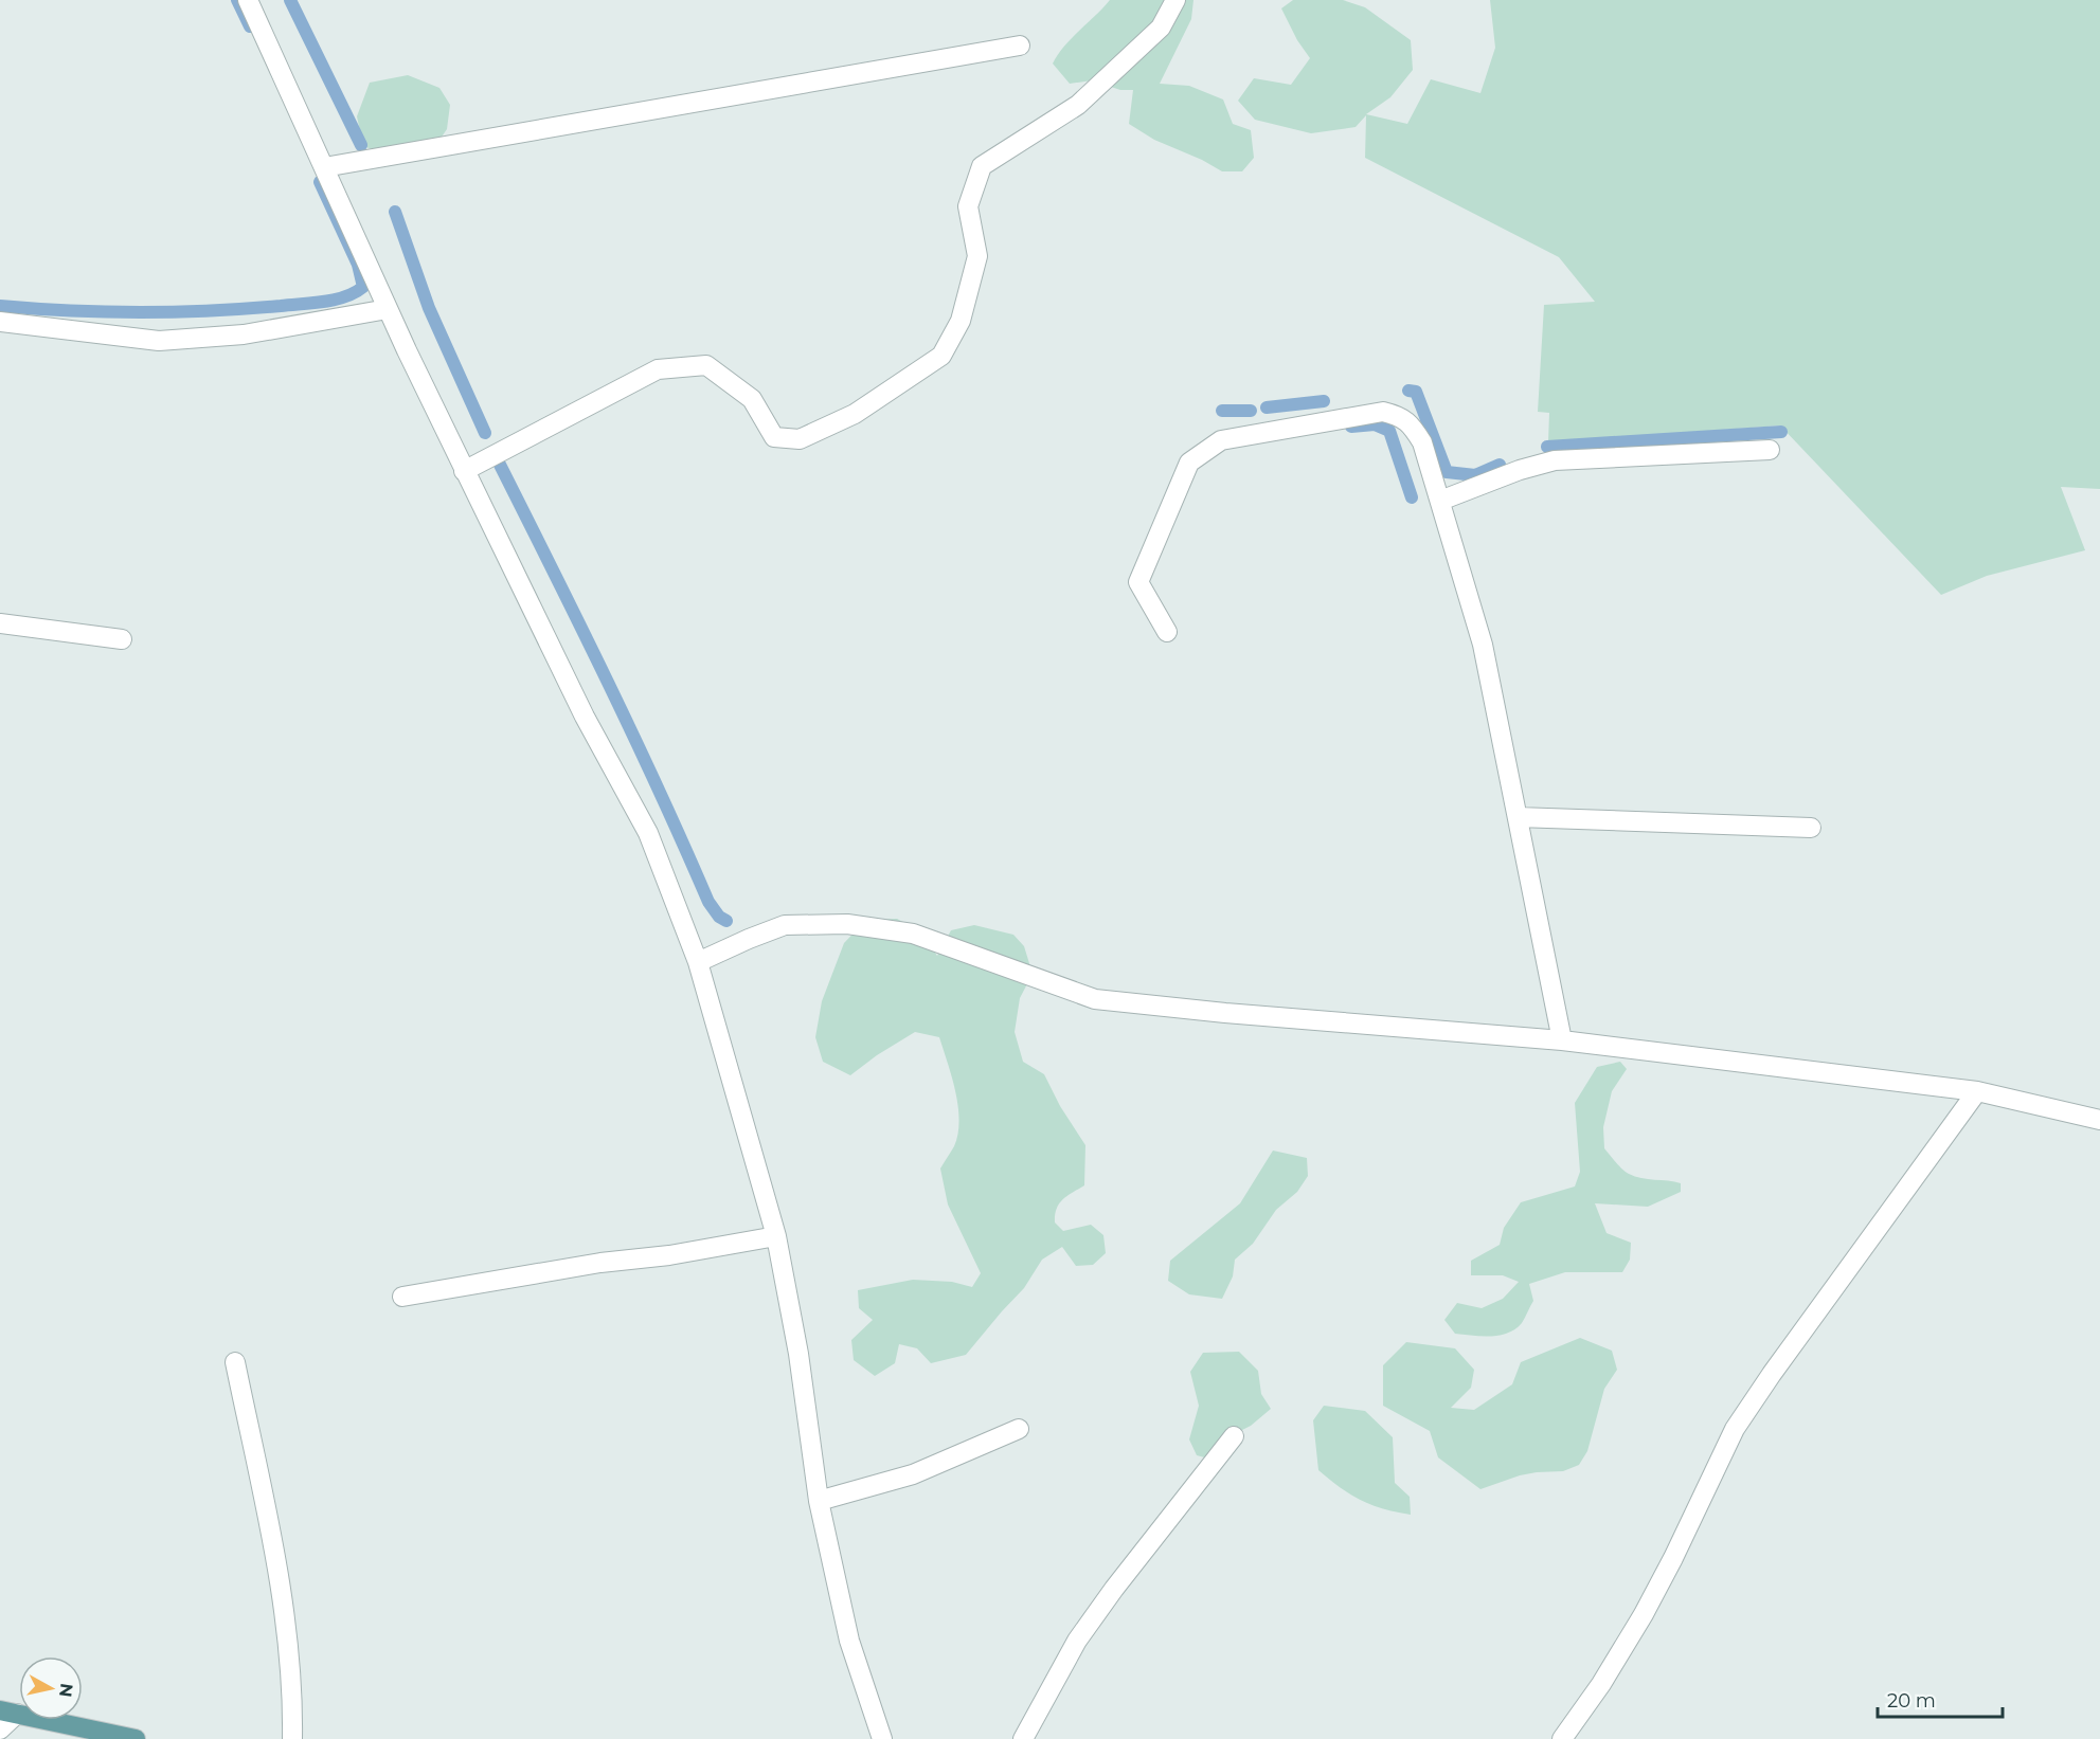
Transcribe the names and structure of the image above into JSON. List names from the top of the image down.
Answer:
{
  "scale_bar": "20 m",
  "north": "right"
}
